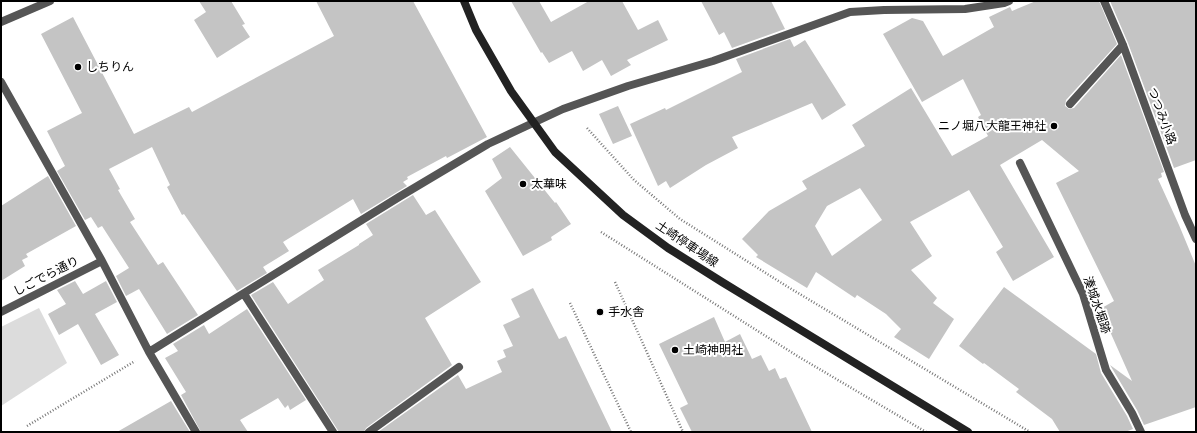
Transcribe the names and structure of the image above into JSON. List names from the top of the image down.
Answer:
{
  "streets": {
    "main road": ["土崎停車場線"],
    "street": ["つつみ小路", "しごでら通り", "湊城水堀跡"]
  },
  "places": [
    "しちりん",
    "ニノ堀八大龍王神社",
    "太華味",
    "手水舎",
    "土崎神明社"
  ]
}
